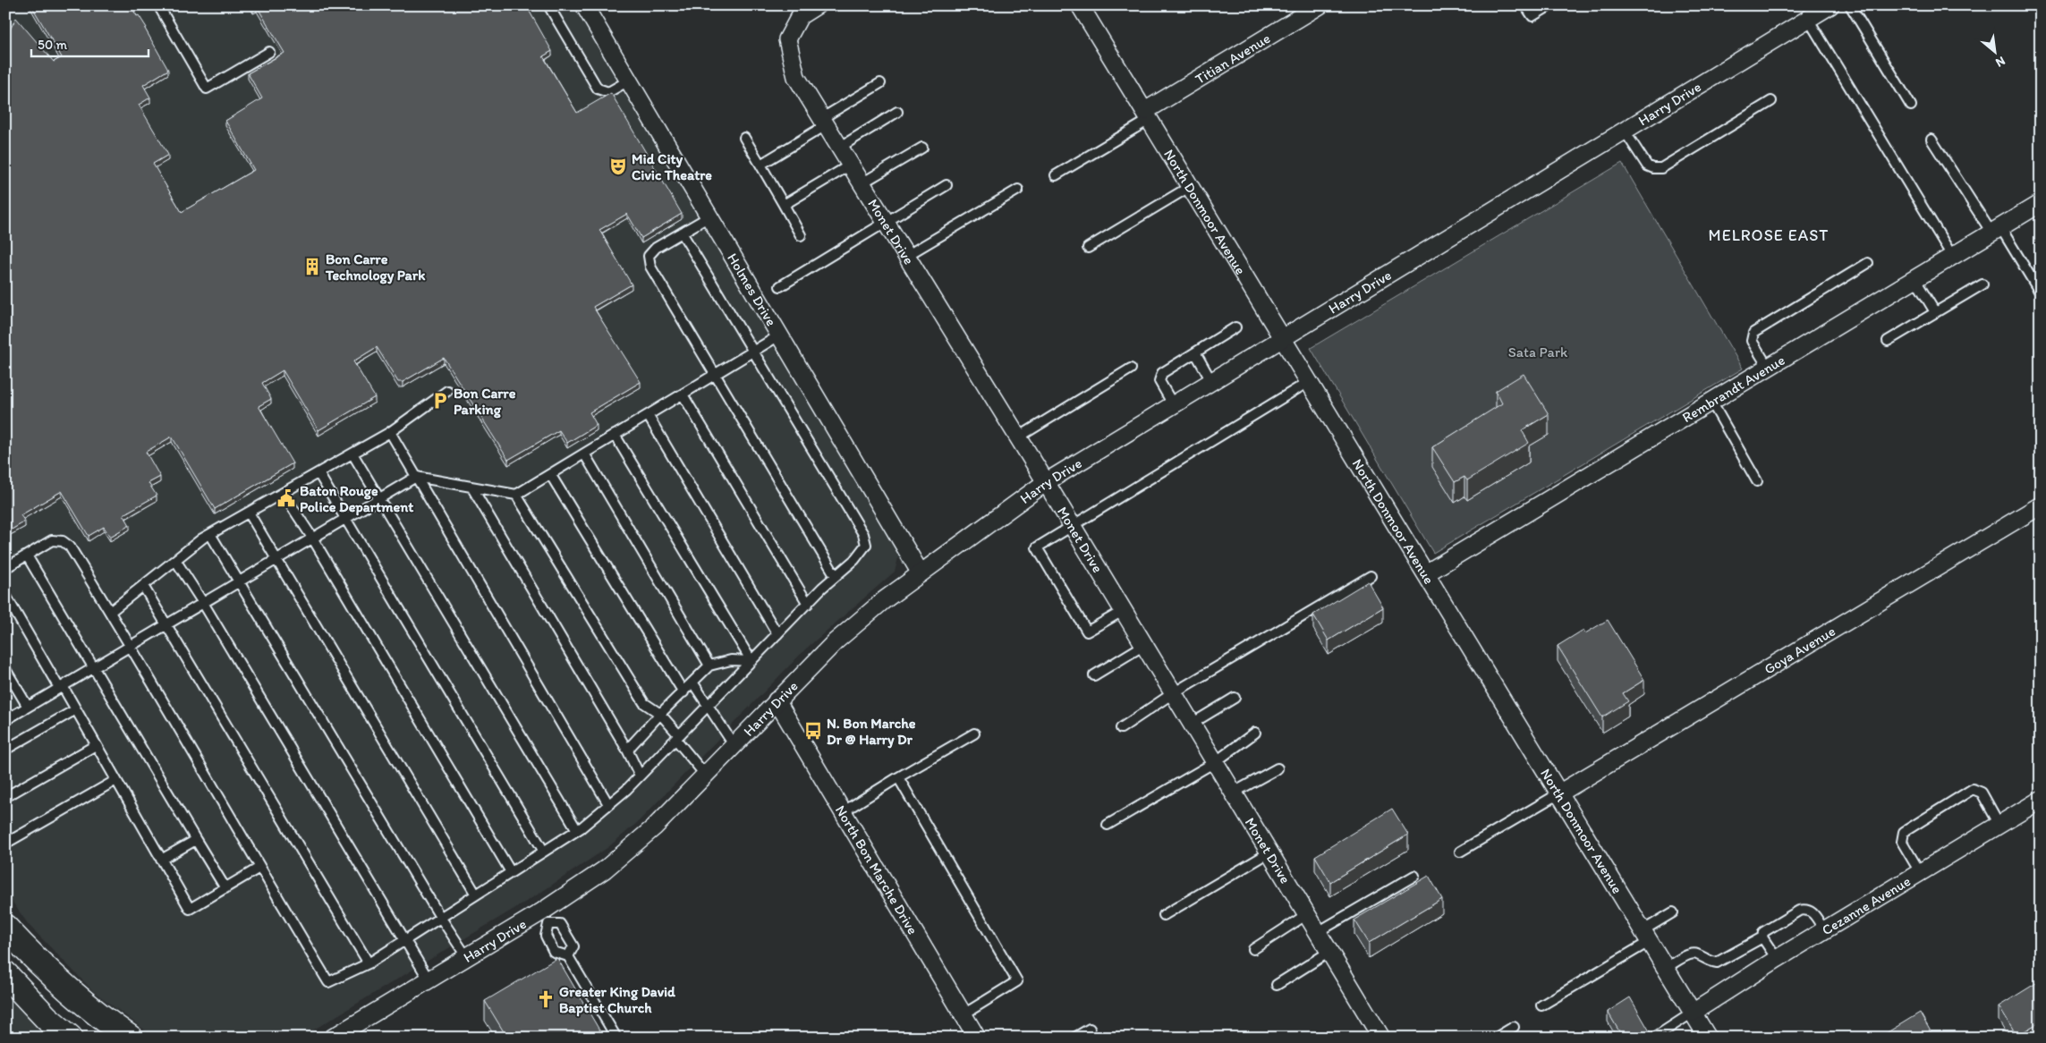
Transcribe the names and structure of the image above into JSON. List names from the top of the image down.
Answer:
{
  "streets": {
    "street": [
      "Titian Avenue",
      "Harry Drive",
      "North Donmoor Avenue",
      "Monet Drive",
      "Holmes Drive",
      "Rembrandt Avenue",
      "Goya Avenue",
      "North Bon Marche Drive",
      "Cezanne Avenue"
    ]
  },
  "crossings": [
    ["Titian Avenue", "North Donmoor Avenue"],
    ["Harry Drive", "North Donmoor Avenue"],
    ["Harry Drive", "Monet Drive"],
    ["Harry Drive", "Holmes Drive"],
    ["Harry Drive", "North Bon Marche Drive"],
    ["North Donmoor Avenue", "Rembrandt Avenue"],
    ["North Donmoor Avenue", "Goya Avenue"],
    ["North Donmoor Avenue", "Cezanne Avenue"]
  ],
  "districts": ["MELROSE EAST"],
  "parks": ["Sata Park"],
  "places": {
    "theatre": ["Mid City Civic Theatre"],
    "building": ["Bon Carre Technology Park"],
    "parking": ["Bon Carre Parking"],
    "public building": ["Baton Rouge Police Department"],
    "bus stop": ["N. Bon Marche Dr @ Harry Dr"],
    "church": ["Greater King David Baptist Church"]
  },
  "scale_bar": "50 m",
  "north": "bottom right"
}
